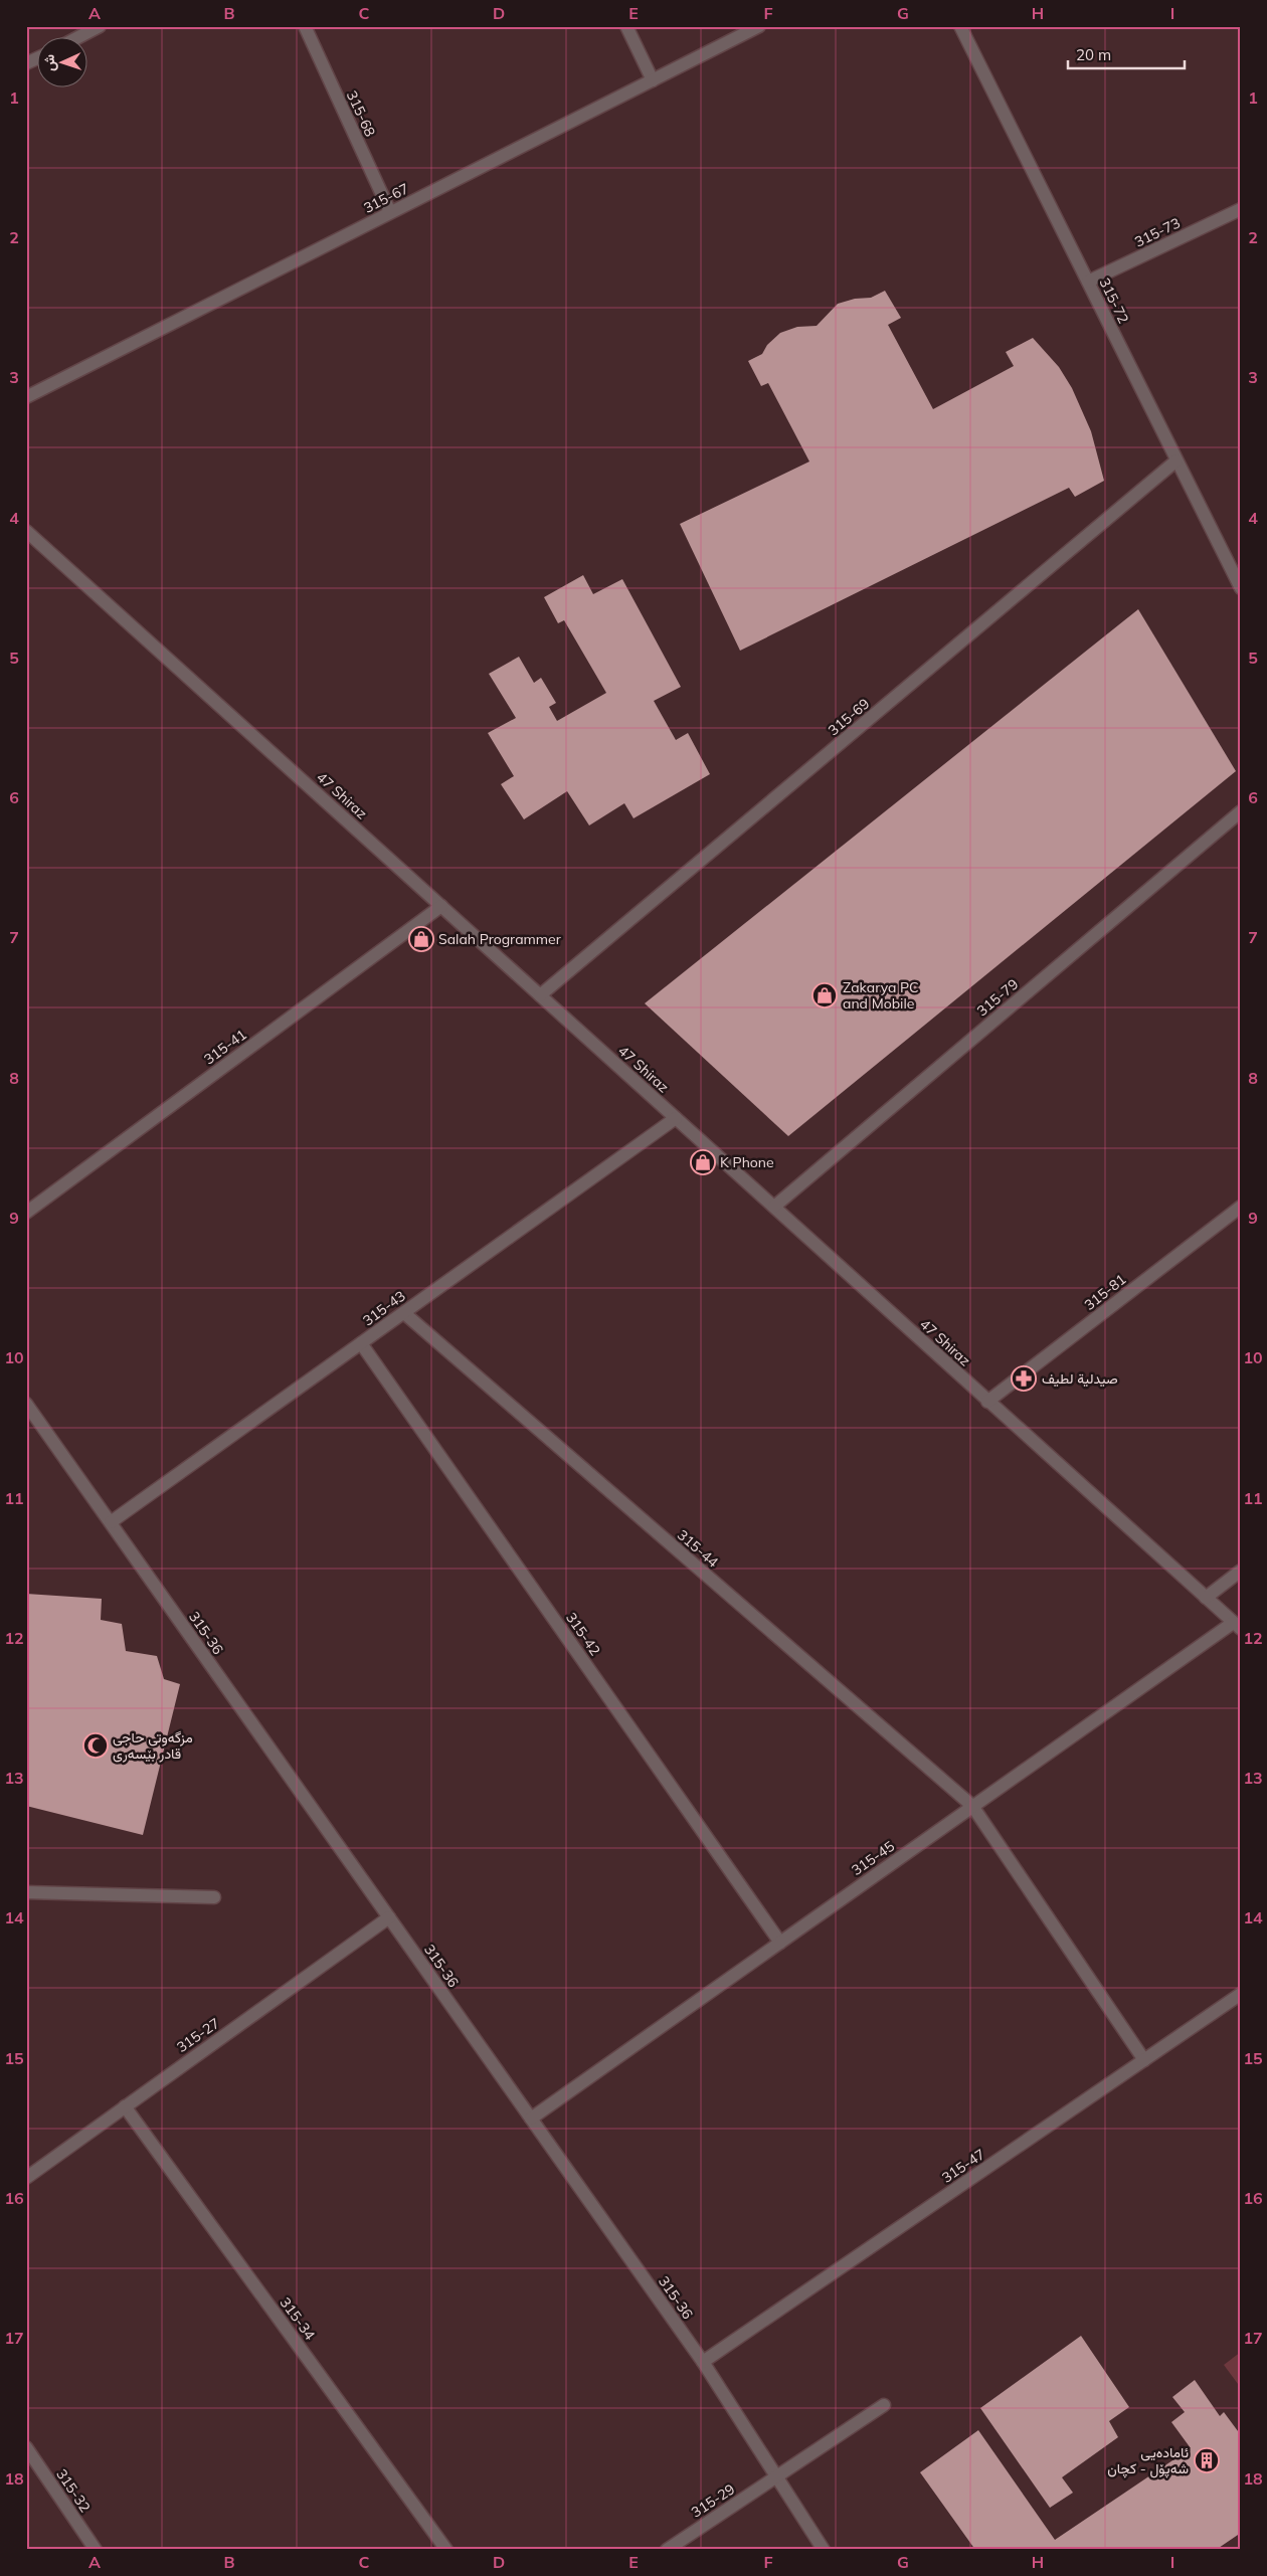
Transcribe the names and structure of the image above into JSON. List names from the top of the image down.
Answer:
{
  "streets": {
    "street": [
      "315-68",
      "315-67",
      "315-73",
      "315-72",
      "315-69",
      "47 Shiraz",
      "315-79",
      "315-41",
      "315-81",
      "315-43",
      "315-44",
      "315-36",
      "315-42",
      "315-45",
      "315-27",
      "315-47",
      "315-34",
      "315-32",
      "315-29"
    ]
  },
  "crossings": [
    ["315-68", "315-67"],
    ["315-73", "315-72"],
    ["315-72", "315-69"],
    ["315-69", "47 Shiraz"],
    ["47 Shiraz", "315-79"],
    ["47 Shiraz", "315-41"],
    ["47 Shiraz", "315-81"],
    ["47 Shiraz", "315-43"],
    ["47 Shiraz", "315-45"],
    ["315-43", "315-44"],
    ["315-43", "315-36"],
    ["315-43", "315-42"],
    ["315-44", "315-45"],
    ["315-44", "315-47"],
    ["315-36", "315-45"],
    ["315-36", "315-27"],
    ["315-36", "315-47"],
    ["315-36", "315-29"],
    ["315-42", "315-45"],
    ["315-27", "315-34"]
  ],
  "places": {
    "shop": ["Salah Programmer", "Zakarya PC and Mobile", "K Phone"],
    "pharmacy": ["صیدلیة لطیف"],
    "mosque": ["مزگەوتی حاجی قادر بێسەری"],
    "building": ["ئامادەیی شەپۆل - کچان"]
  },
  "scale_bar": "20 m",
  "north": "left",
  "grid": {
    "columns": [
      "A",
      "B",
      "C",
      "D",
      "E",
      "F",
      "G",
      "H",
      "I"
    ],
    "rows": [
      "1",
      "2",
      "3",
      "4",
      "5",
      "6",
      "7",
      "8",
      "9",
      "10",
      "11",
      "12",
      "13",
      "14",
      "15",
      "16",
      "17",
      "18"
    ]
  }
}
